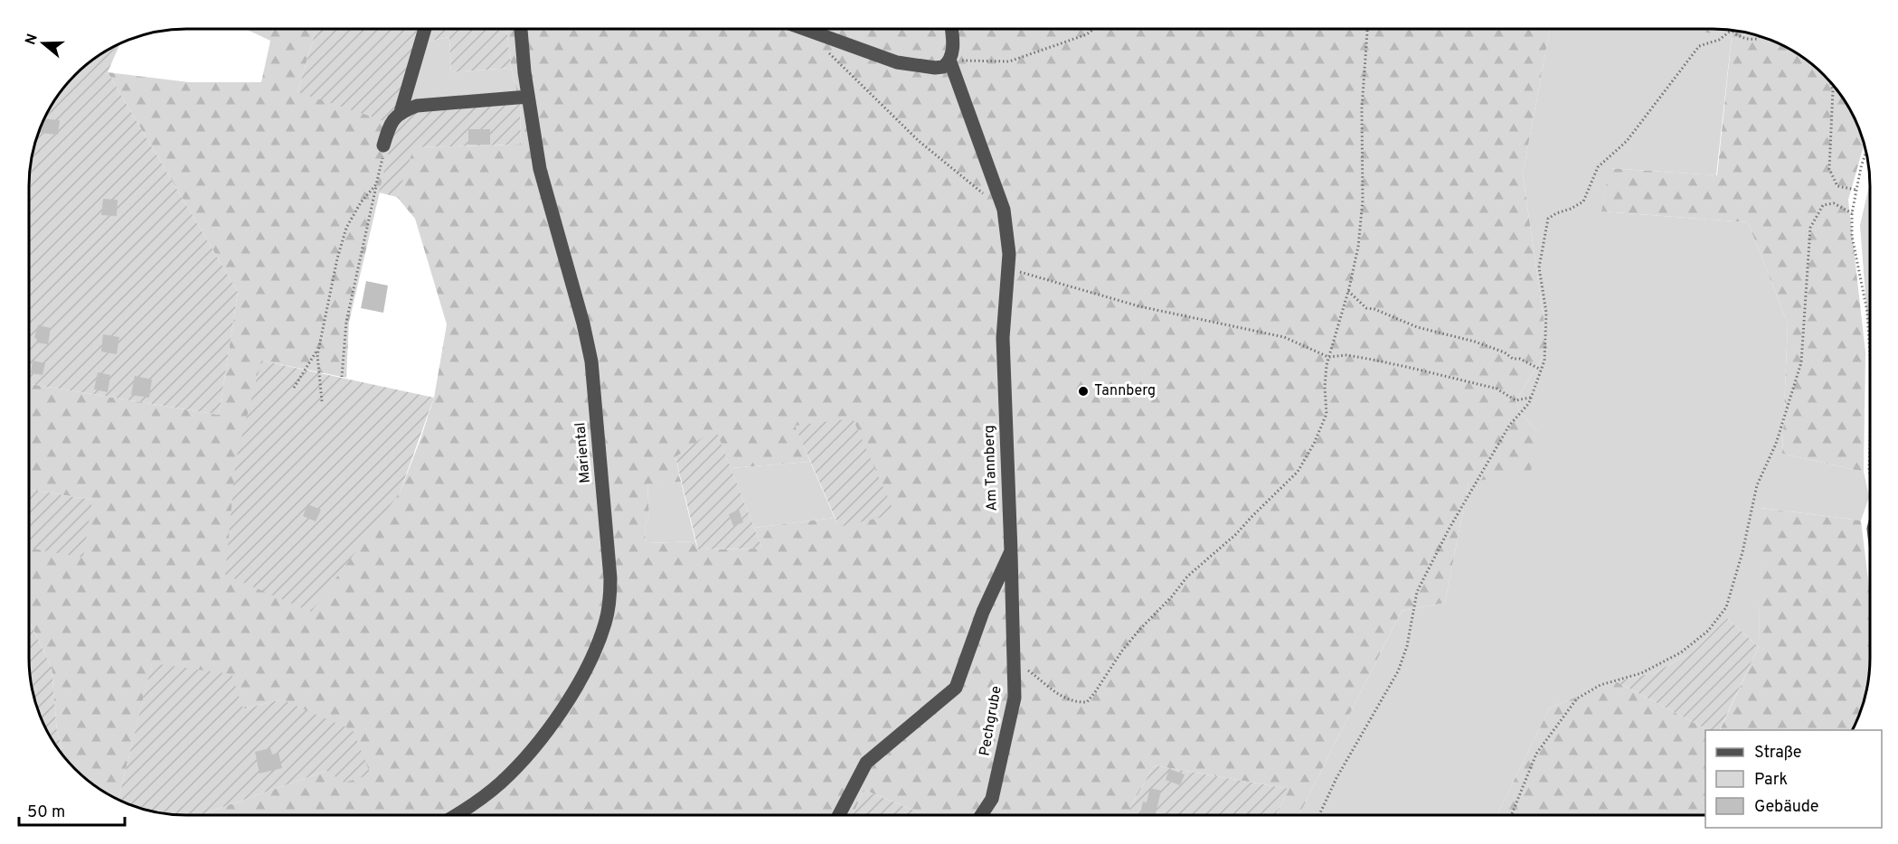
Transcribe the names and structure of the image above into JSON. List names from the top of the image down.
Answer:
{
  "streets": {
    "street": ["Mariental", "Am Tannberg", "Pechgrube"]
  },
  "crossings": [
    ["Am Tannberg", "Pechgrube"]
  ],
  "places": ["Tannberg"],
  "legend": ["Straße", "Park", "Gebäude"],
  "scale_bar": "50 m",
  "north": "left"
}
